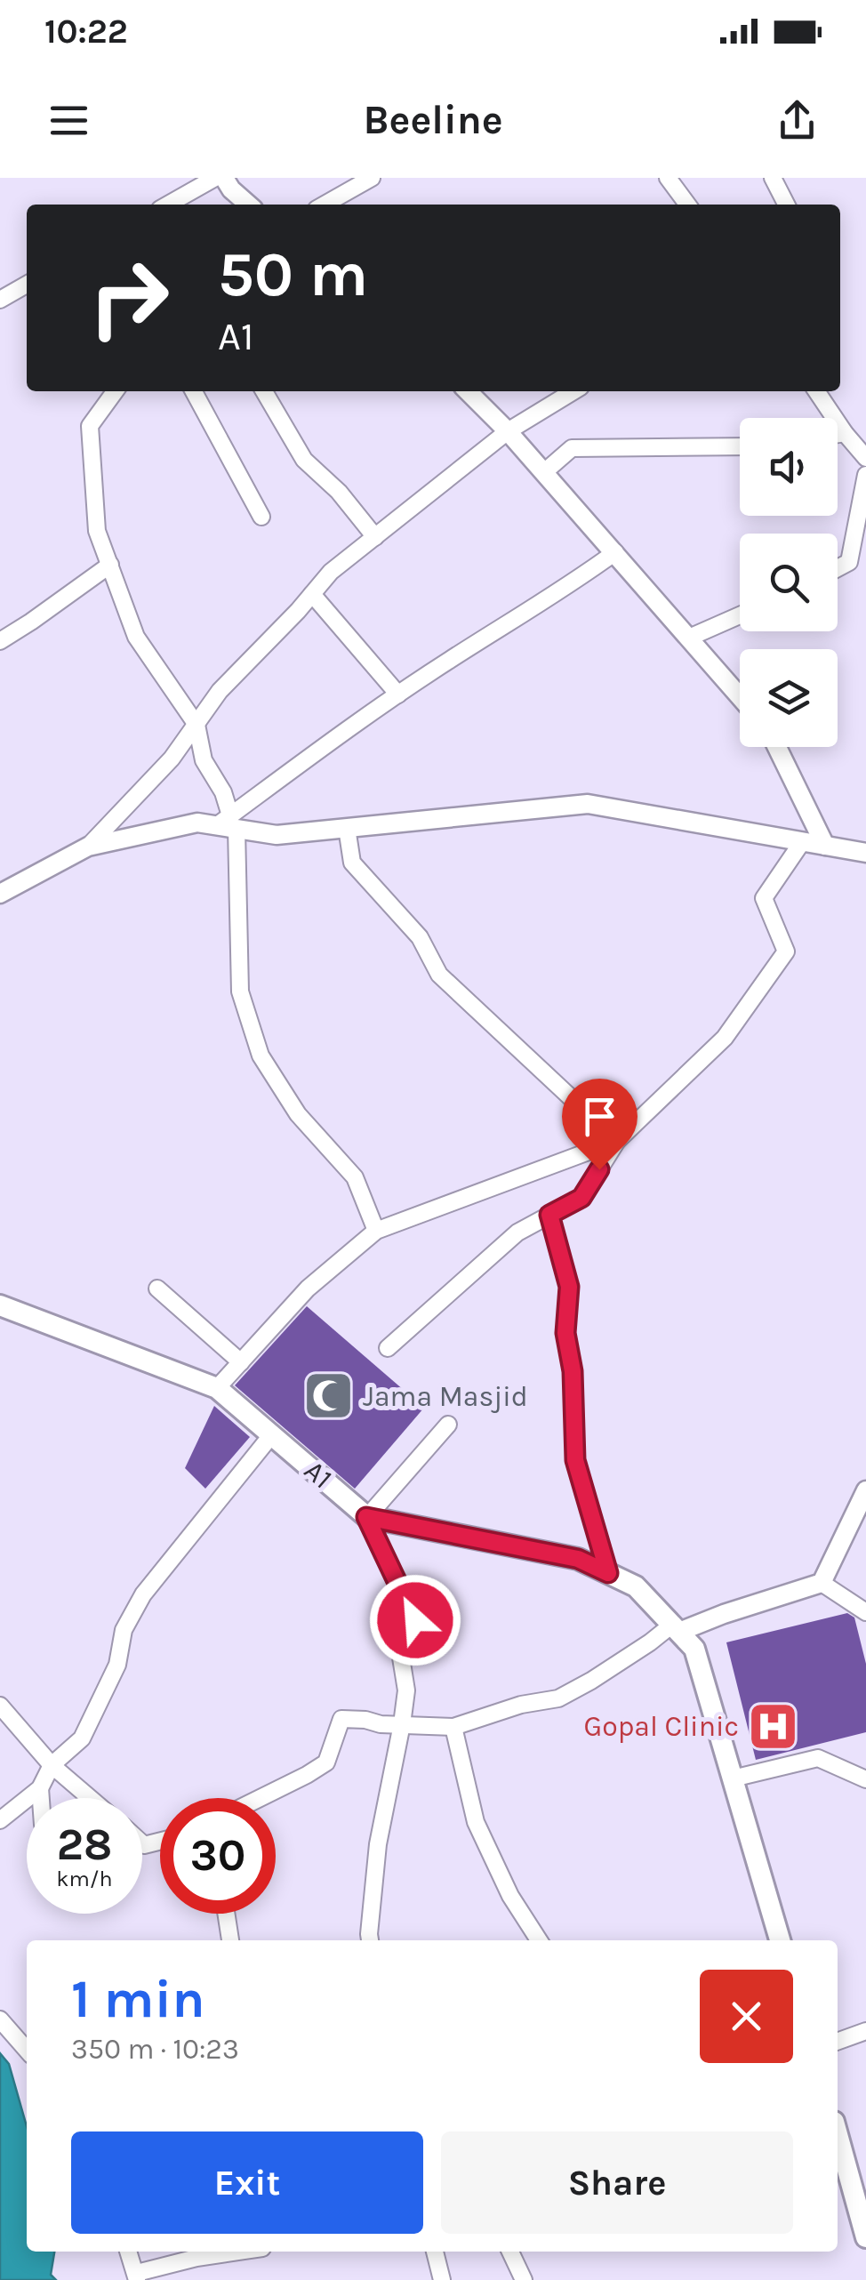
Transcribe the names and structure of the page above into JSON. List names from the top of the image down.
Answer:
{
  "streets": {
    "main road": ["A1"]
  },
  "places": {
    "mosque": ["Jama Masjid"],
    "hospital": ["Gopal Clinic"]
  },
  "page": {
    "status": "10:22",
    "header": "Beeline",
    "turn": ["50 m", "A1"],
    "speed": "28 km/h",
    "limit": "30",
    "heading": ["1 min", "350 m · 10:23"],
    "buttons": ["Exit", "Share"]
  }
}
